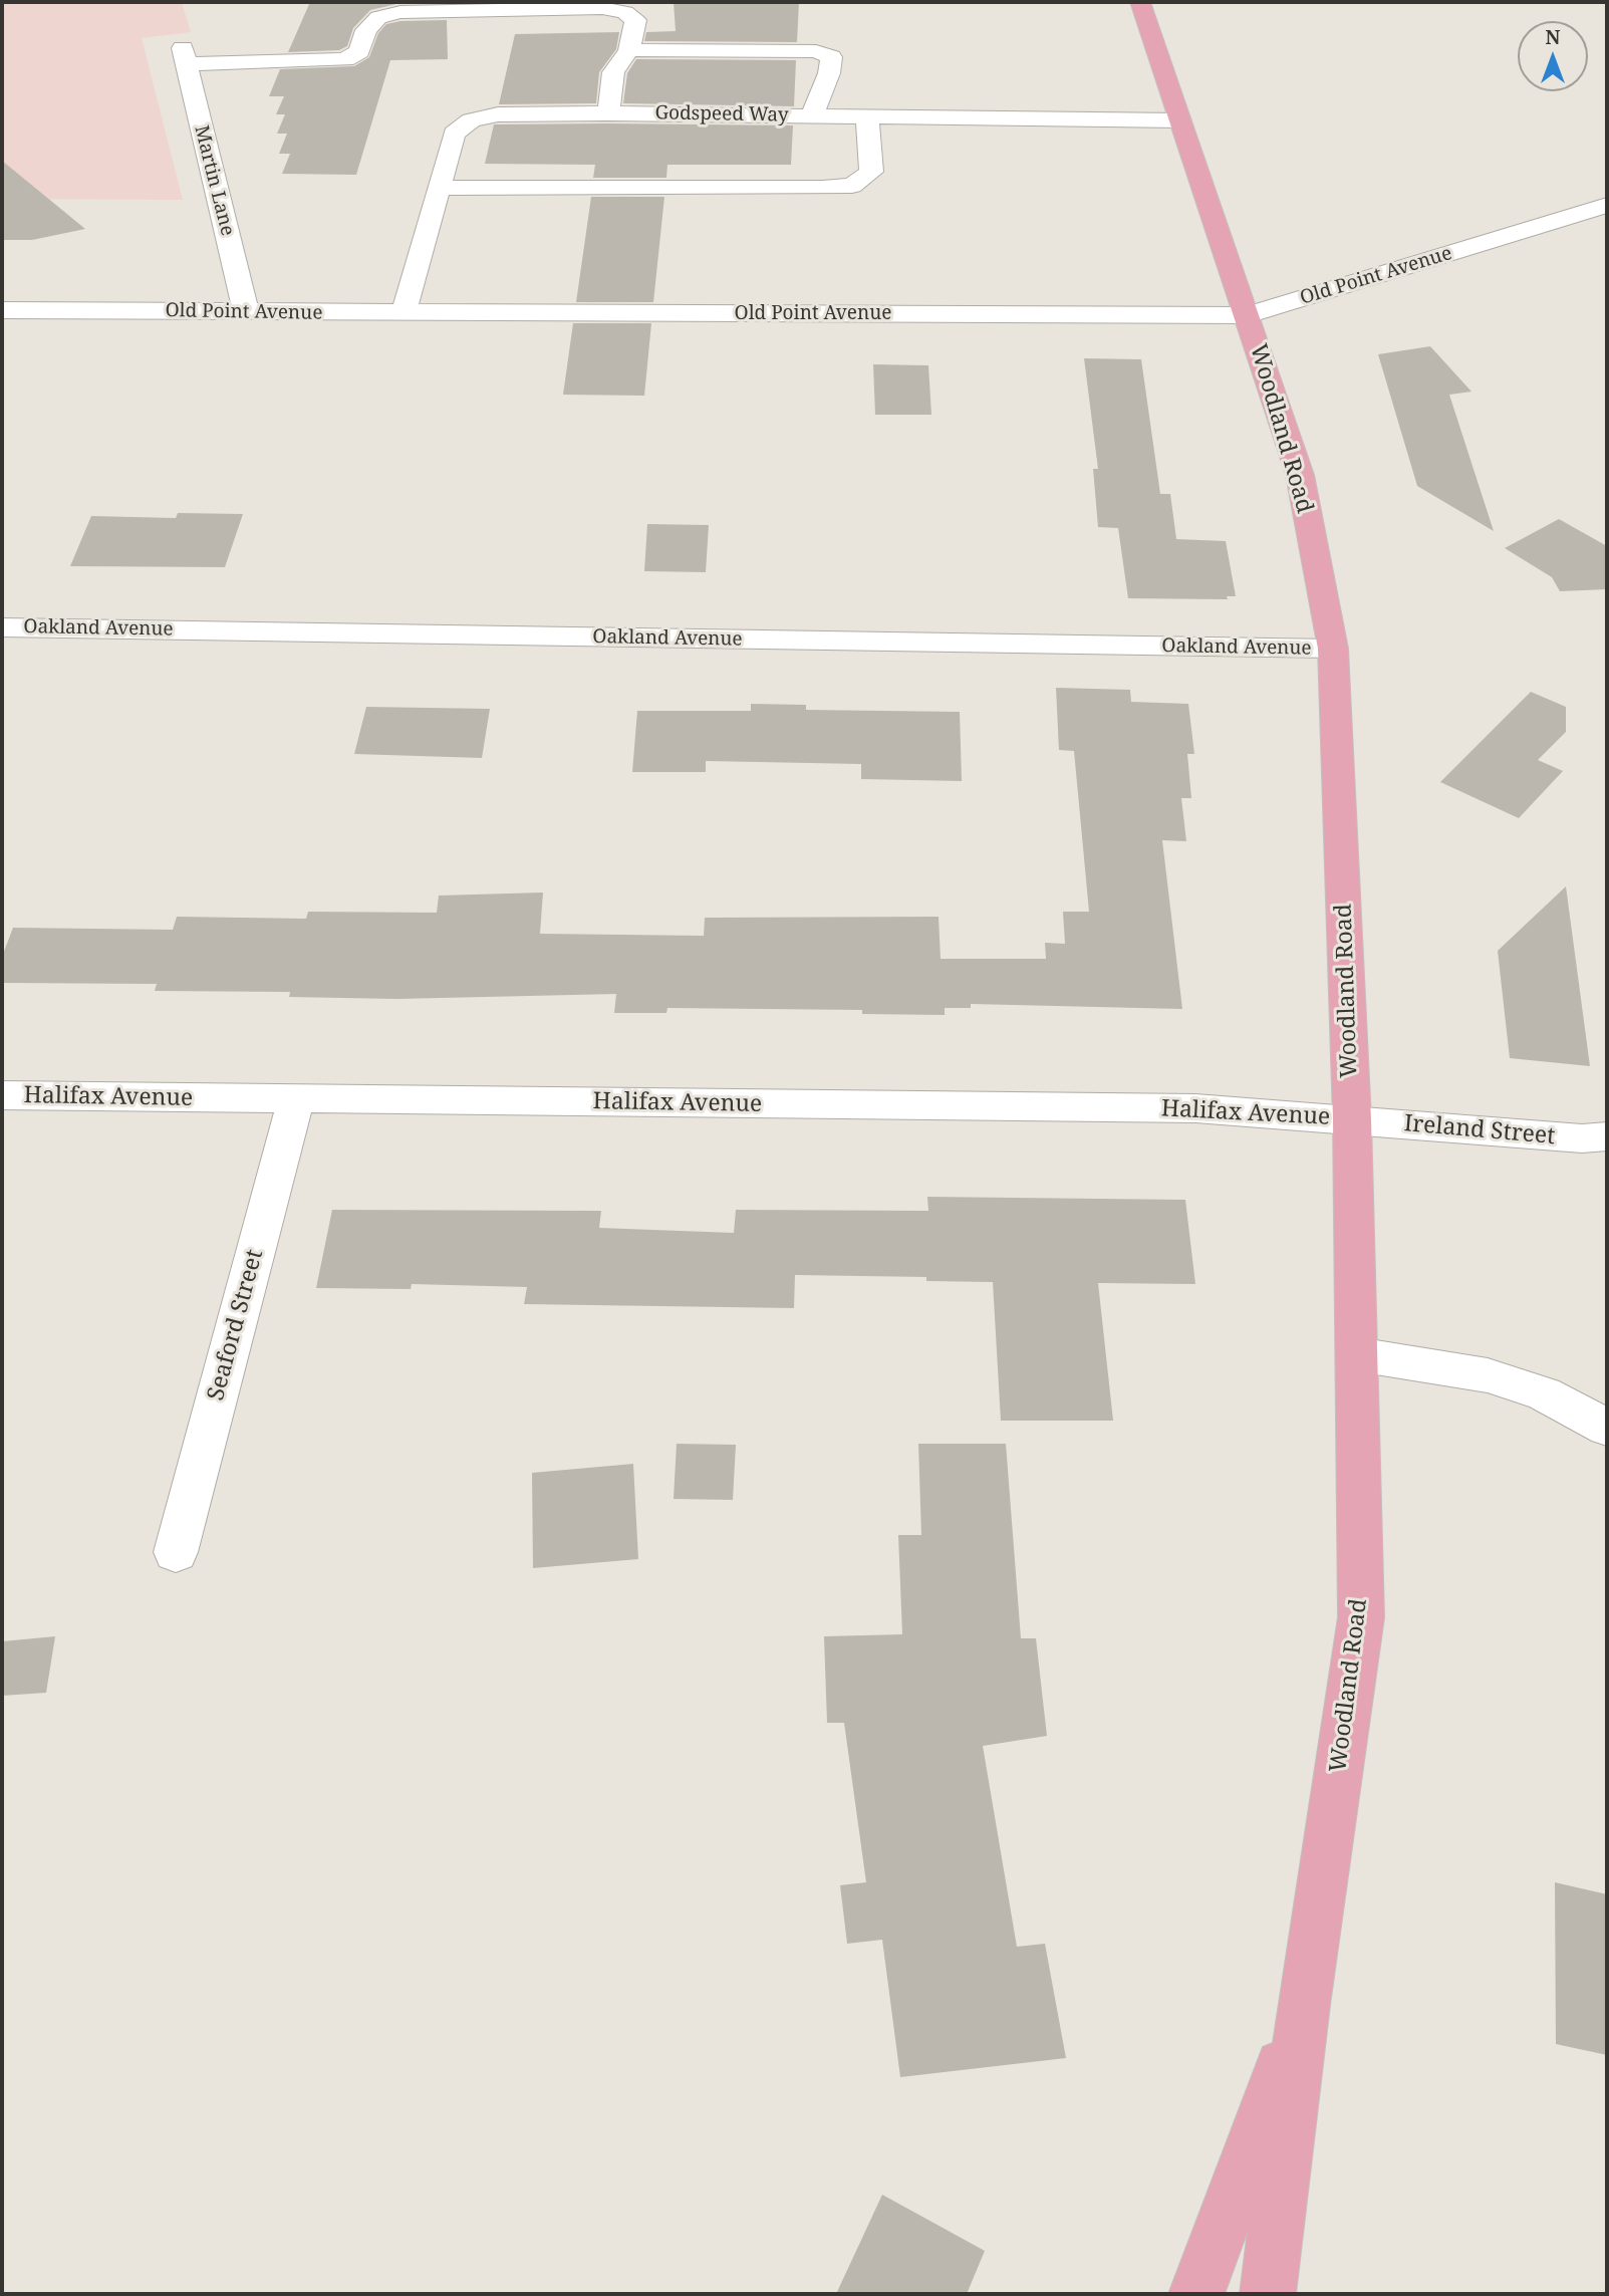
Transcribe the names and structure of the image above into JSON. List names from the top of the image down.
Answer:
{
  "streets": {
    "main road": ["Woodland Road"],
    "street": [
      "Godspeed Way",
      "Martin Lane",
      "Old Point Avenue",
      "Oakland Avenue",
      "Halifax Avenue",
      "Ireland Street",
      "Seaford Street"
    ]
  },
  "crossings": [
    ["Godspeed Way", "Old Point Avenue"],
    ["Godspeed Way", "Woodland Road"],
    ["Martin Lane", "Old Point Avenue"],
    ["Old Point Avenue", "Woodland Road"],
    ["Woodland Road", "Oakland Avenue"],
    ["Woodland Road", "Halifax Avenue"],
    ["Woodland Road", "Ireland Street"],
    ["Halifax Avenue", "Ireland Street"],
    ["Halifax Avenue", "Seaford Street"]
  ],
  "north": "top"
}
